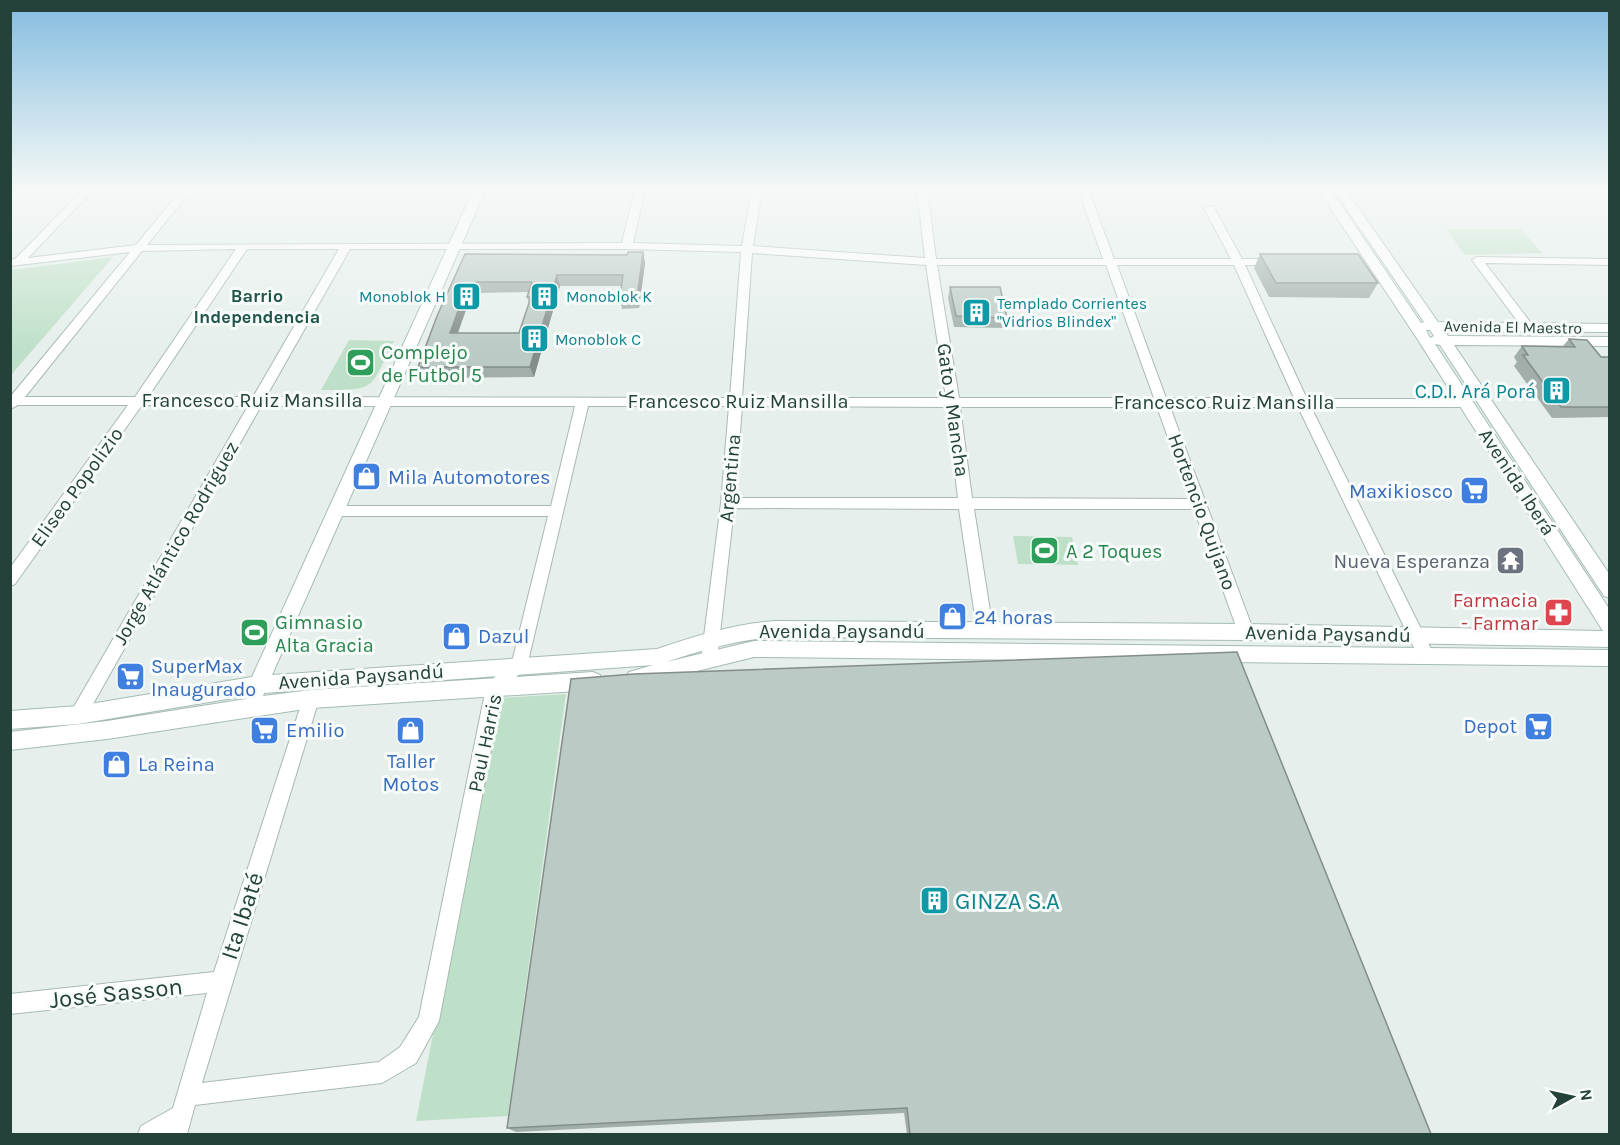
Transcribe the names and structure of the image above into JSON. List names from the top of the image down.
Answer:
{
  "streets": {
    "main road": ["Avenida El Maestro", "Avenida Iberá", "Avenida Paysandú"],
    "street": [
      "Francesco Ruiz Mansilla",
      "Gato y Mancha",
      "Argentina",
      "Eliseo Popolizio",
      "Hortencio Quijano",
      "Jorge Atlántico Rodriguez",
      "Paul Harris",
      "Ita Ibaté",
      "José Sasson"
    ]
  },
  "crossings": [
    ["Avenida El Maestro", "Avenida Iberá"],
    ["Francesco Ruiz Mansilla", "Gato y Mancha"],
    ["Francesco Ruiz Mansilla", "Argentina"],
    ["Francesco Ruiz Mansilla", "Avenida Iberá"],
    ["Francesco Ruiz Mansilla", "Eliseo Popolizio"],
    ["Francesco Ruiz Mansilla", "Hortencio Quijano"],
    ["Francesco Ruiz Mansilla", "Jorge Atlántico Rodriguez"],
    ["Gato y Mancha", "Avenida Paysandú"],
    ["Argentina", "Avenida Paysandú"],
    ["Hortencio Quijano", "Avenida Paysandú"],
    ["Jorge Atlántico Rodriguez", "Avenida Paysandú"],
    ["Avenida Paysandú", "Paul Harris"],
    ["Avenida Paysandú", "Ita Ibaté"],
    ["Paul Harris", "Ita Ibaté"],
    ["Ita Ibaté", "José Sasson"]
  ],
  "districts": ["Barrio Independencia"],
  "places": {
    "building": [
      "Monoblok H",
      "Monoblok K",
      "Templado Corrientes \"Vidrios Blindex\"",
      "Monoblok C",
      "C.D.I. Ará Porá",
      "GINZA S.A"
    ],
    "sports": ["Complejo de Futbol 5", "A 2 Toques", "Gimnasio Alta Gracia"],
    "shop": [
      "Mila Automotores",
      "24 horas",
      "Dazul",
      "Taller Motos",
      "La Reina"
    ],
    "supermarket": [
      "Maxikiosco",
      "SuperMax Inaugurado",
      "Depot",
      "Emilio"
    ],
    "temple": ["Nueva Esperanza"],
    "pharmacy": ["Farmacia - Farmar"]
  },
  "north": "right"
}
